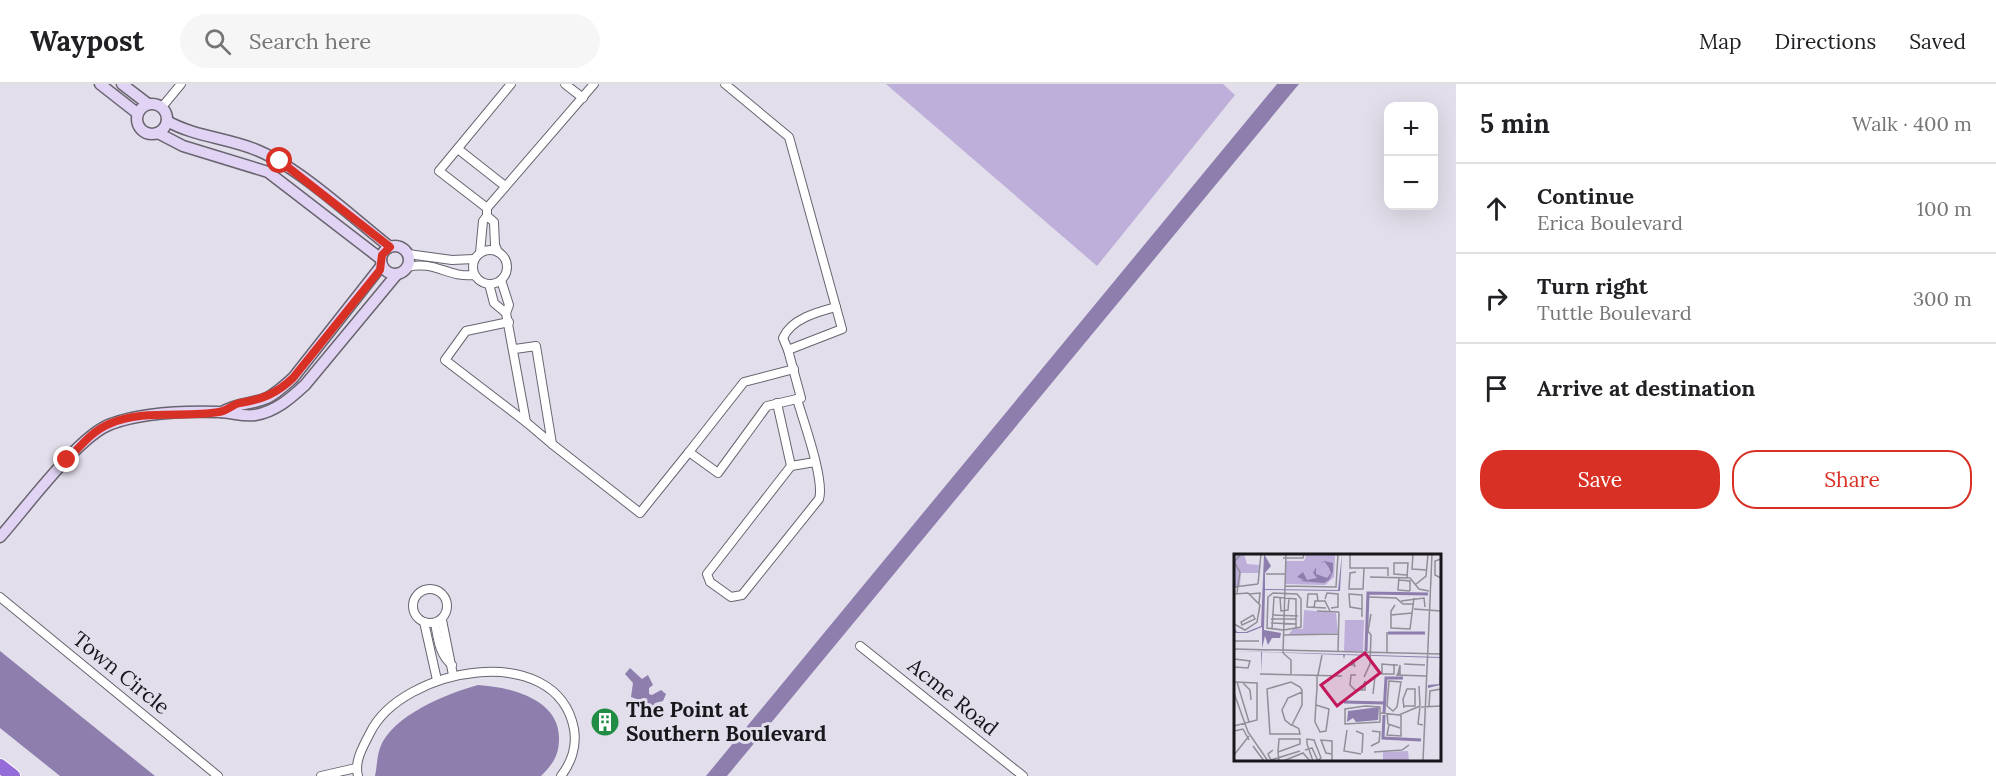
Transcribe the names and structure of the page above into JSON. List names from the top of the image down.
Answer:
{
  "streets": {
    "street": ["Town Circle", "Acme Road"]
  },
  "places": {
    "building": ["The Point at Southern Boulevard"]
  },
  "page": {
    "header": "Waypost",
    "search": "Search here",
    "nav": ["Map", "Directions", "Saved"],
    "heading": ["5 min", "Walk · 400 m"],
    "map_buttons": ["+", "−"],
    "list": [
      ["Continue", "Erica Boulevard", "100 m"],
      ["Turn right", "Tuttle Boulevard", "300 m"],
      "Arrive at destination"
    ],
    "buttons": ["Save", "Share"]
  }
}
